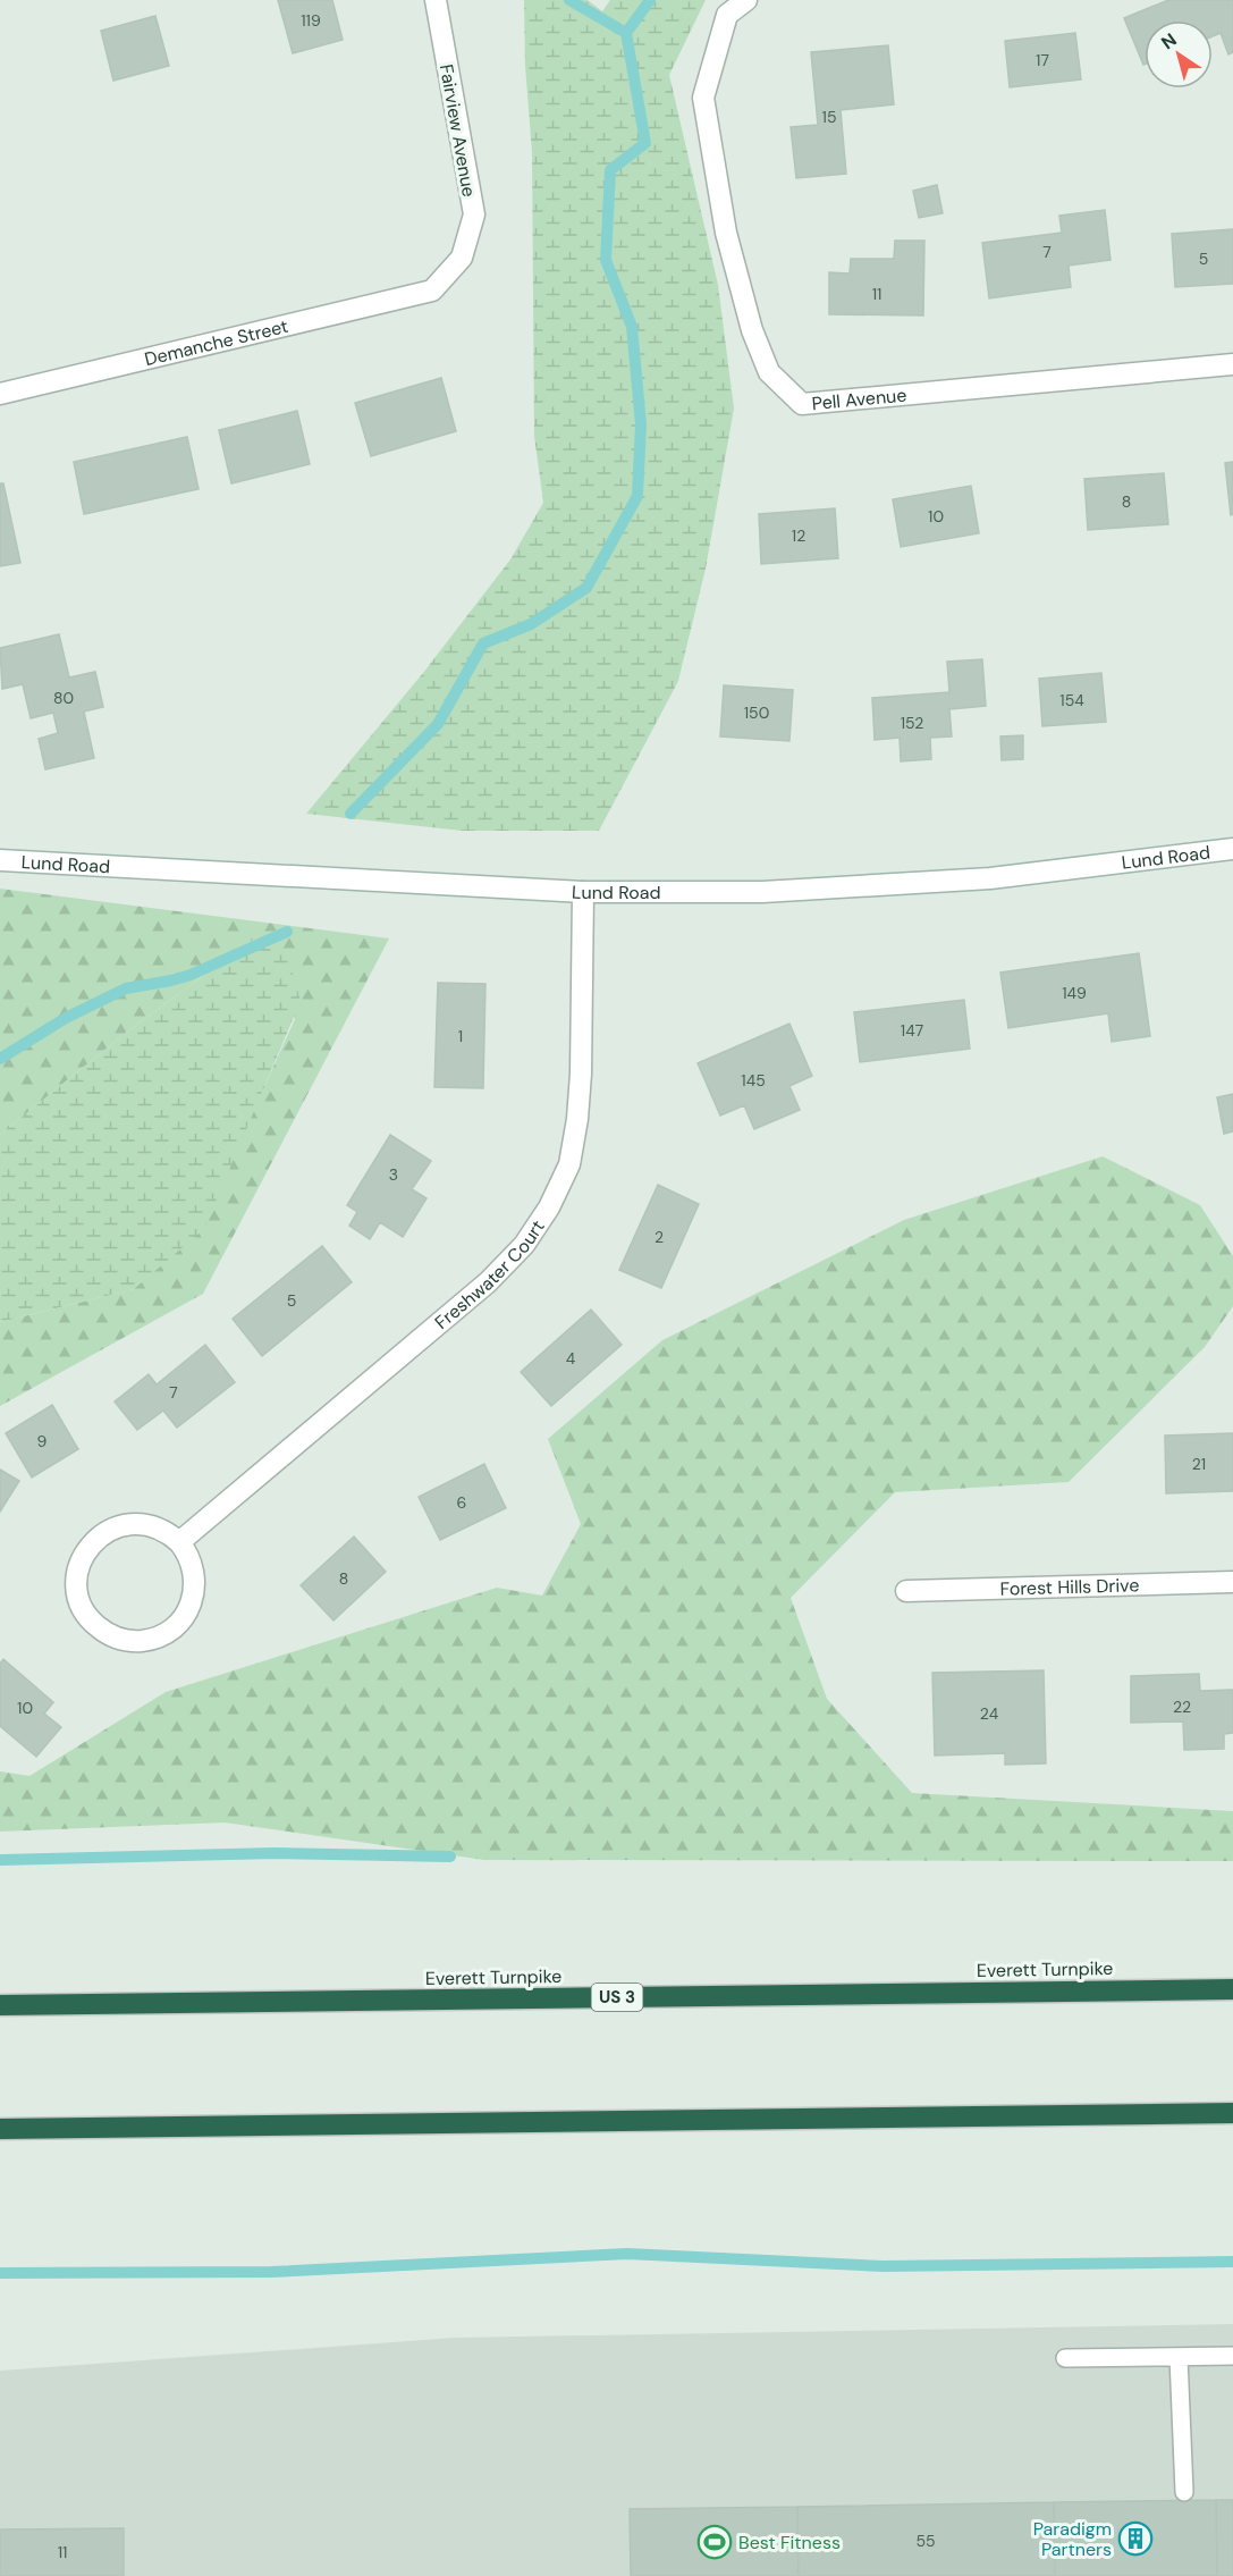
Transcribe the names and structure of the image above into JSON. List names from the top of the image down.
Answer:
{
  "streets": {
    "highway": ["Everett Turnpike", "US 3"],
    "street": [
      "Fairview Avenue",
      "Demanche Street",
      "Pell Avenue",
      "Lund Road",
      "Freshwater Court",
      "Forest Hills Drive"
    ]
  },
  "crossings": [
    ["Fairview Avenue", "Demanche Street"],
    ["Lund Road", "Freshwater Court"]
  ],
  "places": {
    "building": ["Paradigm Partners"],
    "sports": ["Best Fitness"]
  },
  "house_numbers": [
    "119",
    "17",
    "15",
    "7",
    "5",
    "11",
    "8",
    "10",
    "12",
    "80",
    "154",
    "150",
    "152",
    "149",
    "147",
    "1",
    "145",
    "3",
    "2",
    "5",
    "4",
    "7",
    "9",
    "21",
    "6",
    "8",
    "22",
    "10",
    "24",
    "55",
    "11"
  ],
  "north": "top left"
}
